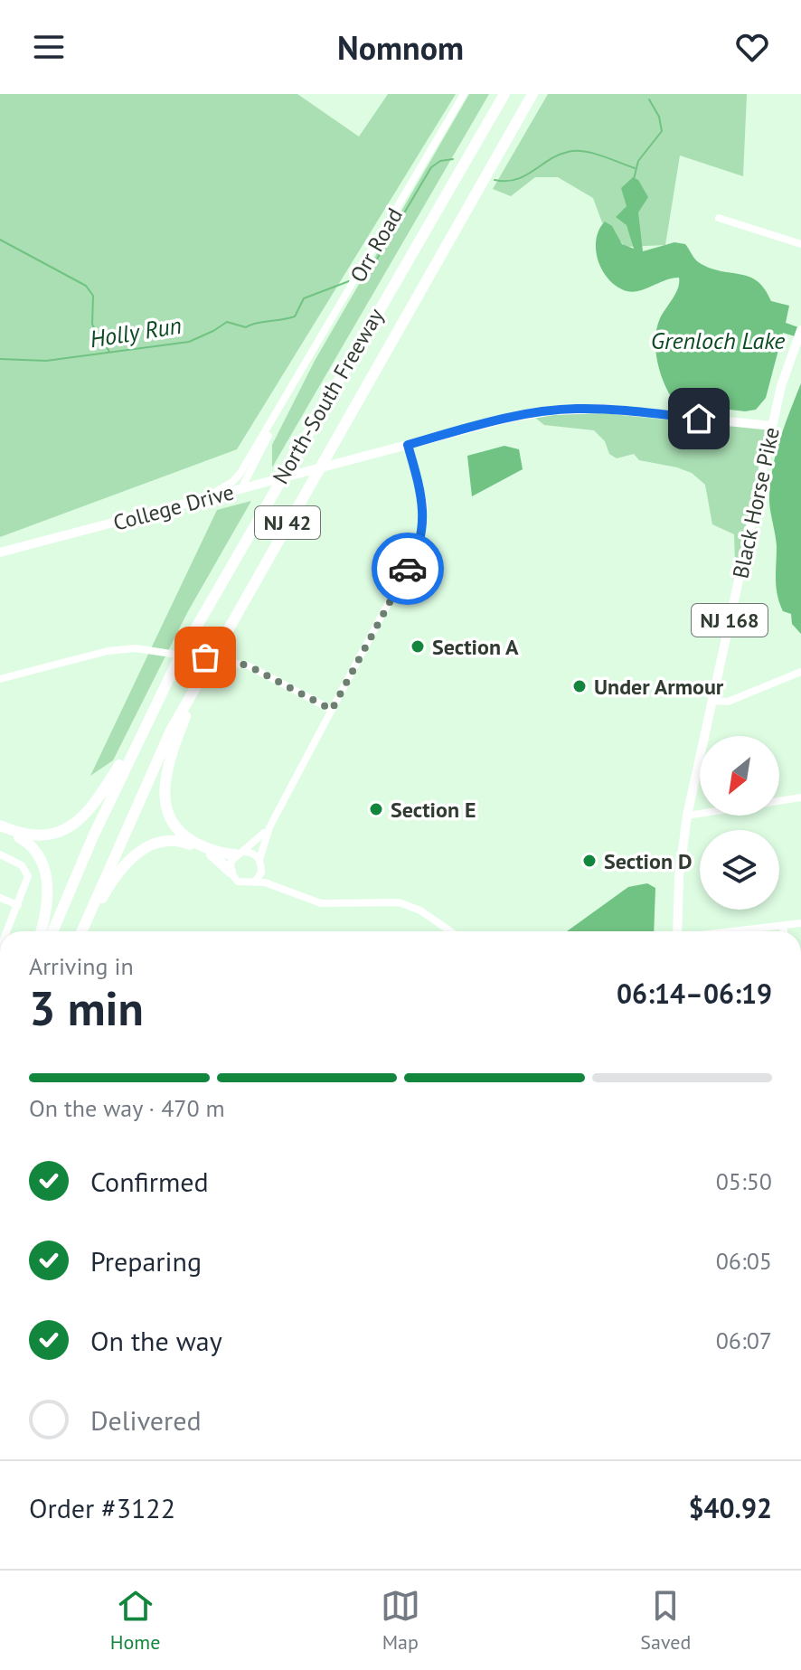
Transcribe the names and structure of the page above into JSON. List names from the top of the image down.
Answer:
{
  "streets": {
    "highway": ["North-South Freeway", "NJ 42"],
    "main road": ["Black Horse Pike", "College Drive", "NJ 168"],
    "street": ["Orr Road"]
  },
  "crossings": [
    ["Orr Road", "College Drive"],
    ["Black Horse Pike", "College Drive"]
  ],
  "water": ["Holly Run", "Grenloch Lake"],
  "places": [
    "Section A",
    "Under Armour",
    "Section E",
    "Section D"
  ],
  "north": "bottom left",
  "page": {
    "header": "Nomnom",
    "heading": ["3 min", "Arriving in", "06:14–06:19"],
    "panel": ["Order #3122", "$40.92"],
    "bar": "On the way · 470 m",
    "list": [
      ["Confirmed", "05:50"],
      ["Preparing", "06:05"],
      ["On the way", "06:07"],
      "Delivered"
    ],
    "tabs": ["Home", "Map", "Saved"]
  }
}
